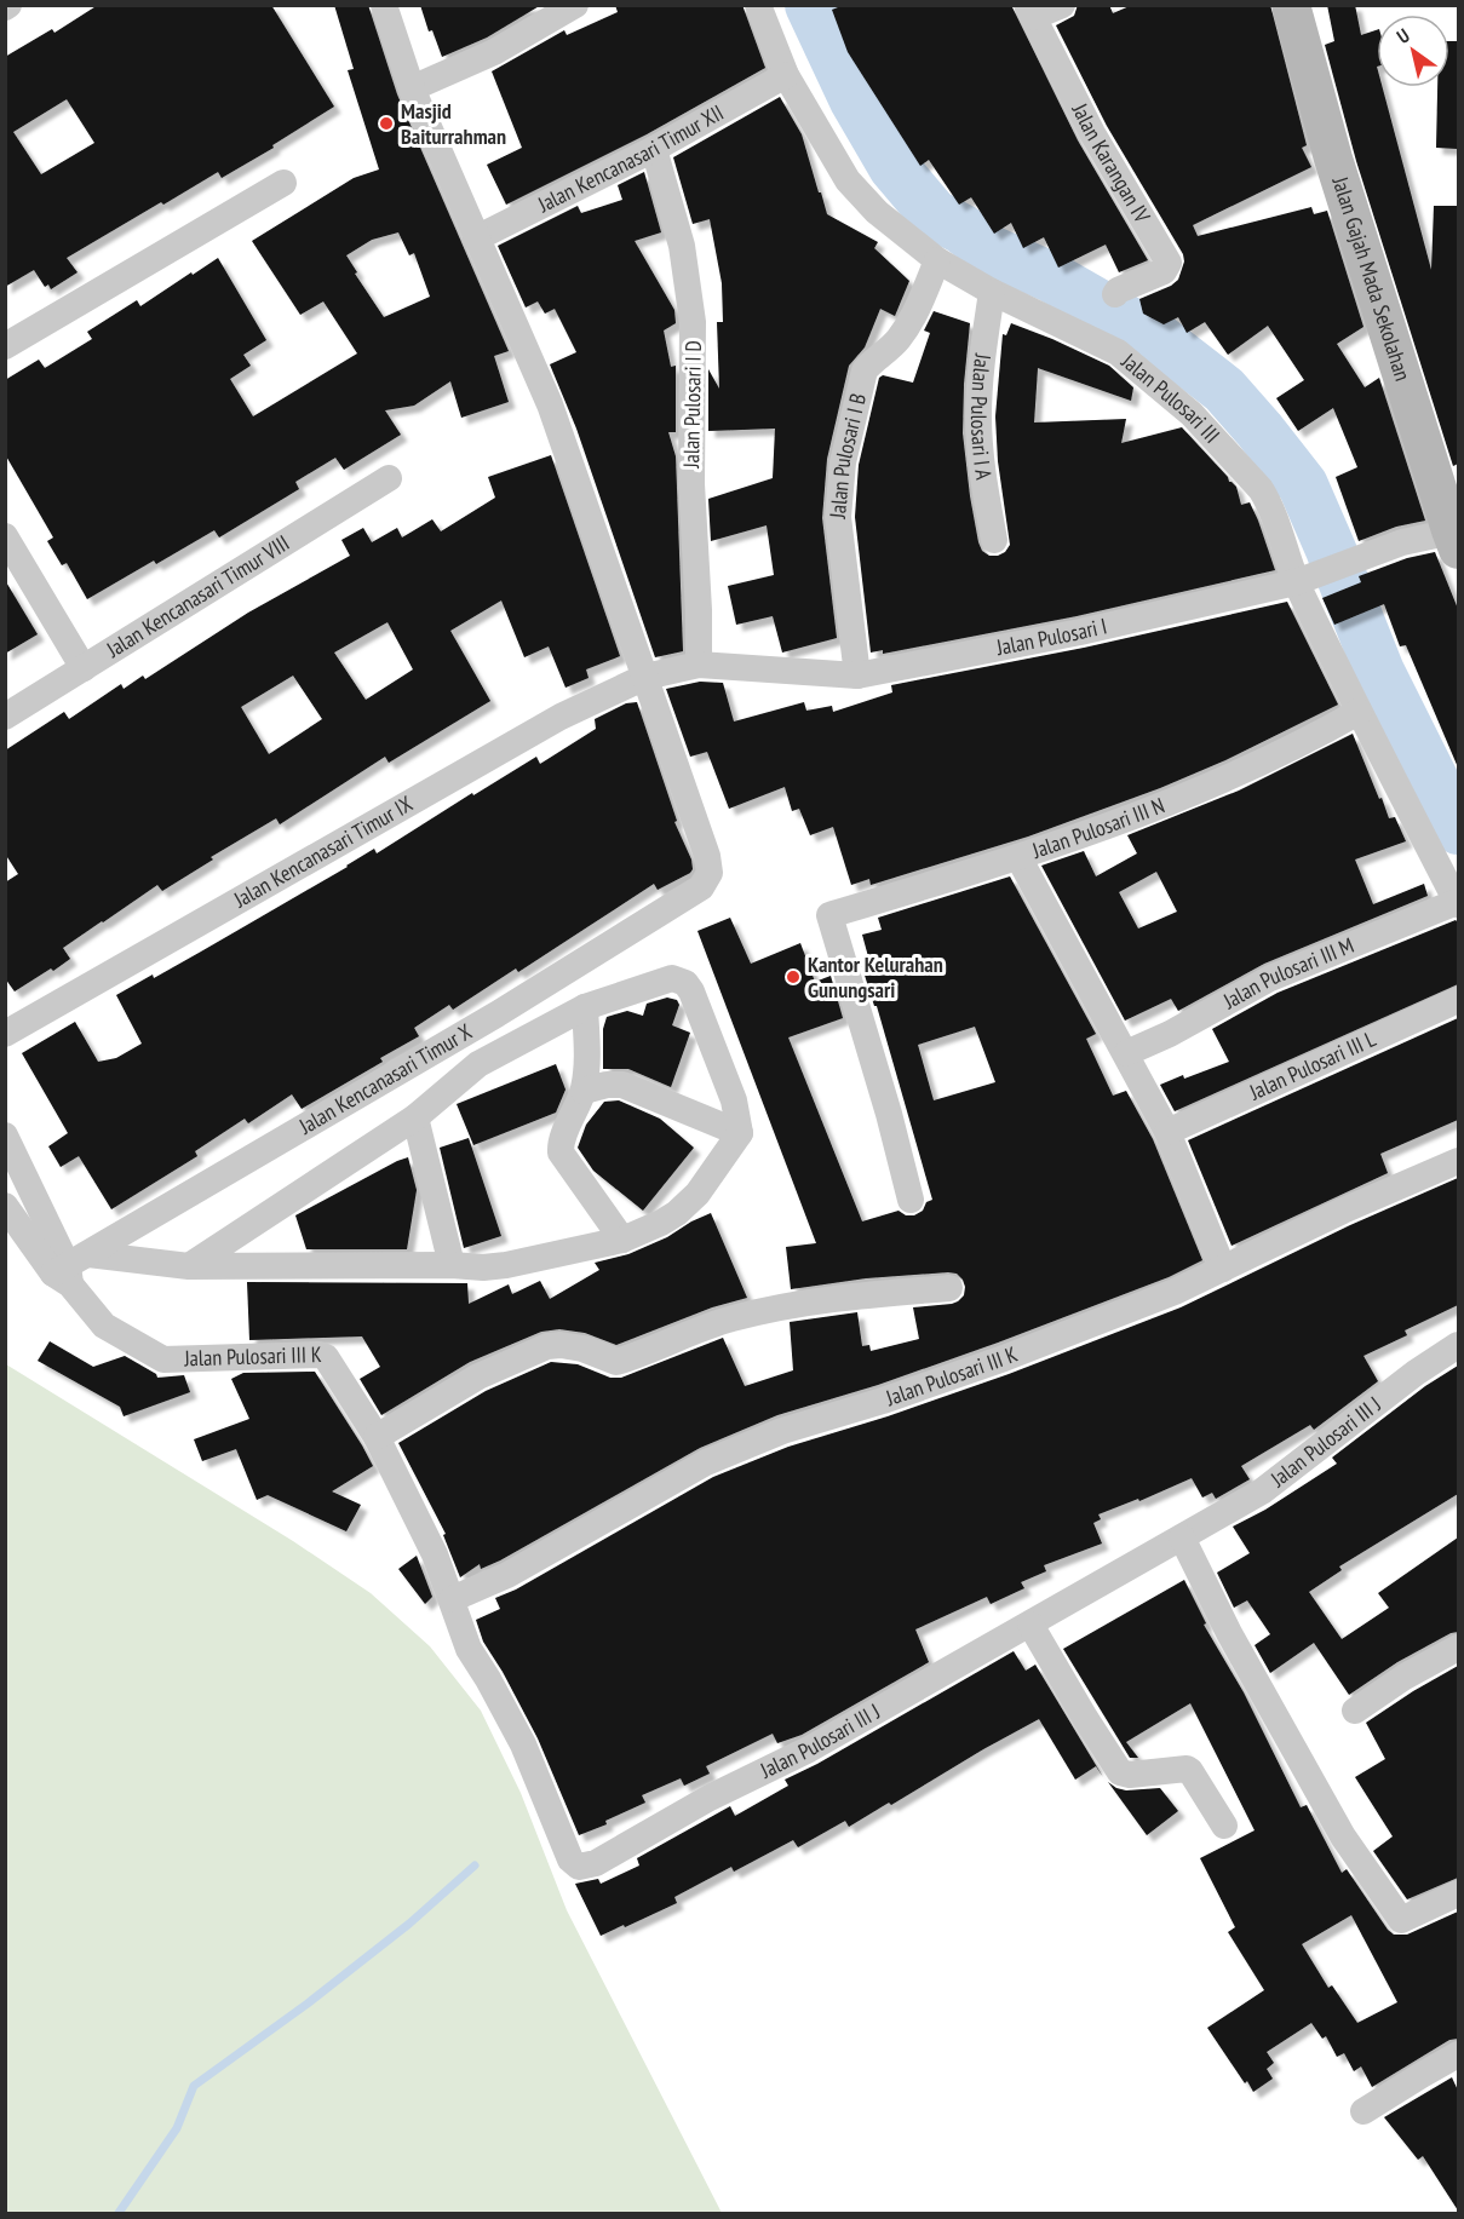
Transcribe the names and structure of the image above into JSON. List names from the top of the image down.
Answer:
{
  "streets": {
    "street": [
      "Jalan Kencanasari Timur XII",
      "Jalan Karangan IV",
      "Jalan Gajah Mada Sekolahan",
      "Jalan Pulosari III",
      "Jalan Pulosari I D",
      "Jalan Pulosari I A",
      "Jalan Pulosari I B",
      "Jalan Kencanasari Timur VIII",
      "Jalan Pulosari I",
      "Jalan Pulosari III N",
      "Jalan Kencanasari Timur IX",
      "Jalan Pulosari III M",
      "Jalan Pulosari III L",
      "Jalan Kencanasari Timur X",
      "Jalan Pulosari III K",
      "Jalan Pulosari III J"
    ]
  },
  "crossings": [
    ["Jalan Kencanasari Timur XII", "Jalan Pulosari III"],
    ["Jalan Kencanasari Timur XII", "Jalan Pulosari I D"],
    ["Jalan Gajah Mada Sekolahan", "Jalan Pulosari I"],
    ["Jalan Pulosari III", "Jalan Pulosari I A"],
    ["Jalan Pulosari III", "Jalan Pulosari I B"],
    ["Jalan Pulosari III", "Jalan Pulosari I"],
    ["Jalan Pulosari III", "Jalan Pulosari III N"],
    ["Jalan Pulosari III", "Jalan Pulosari III M"],
    ["Jalan Pulosari I D", "Jalan Pulosari I"],
    ["Jalan Pulosari I B", "Jalan Pulosari I"],
    ["Jalan Pulosari I", "Jalan Kencanasari Timur IX"],
    ["Jalan Pulosari I", "Jalan Kencanasari Timur X"],
    ["Jalan Kencanasari Timur IX", "Jalan Kencanasari Timur X"],
    ["Jalan Kencanasari Timur X", "Jalan Pulosari III K"],
    ["Jalan Pulosari III K", "Jalan Pulosari III J"]
  ],
  "places": ["Masjid Baiturrahman", "Kantor Kelurahan Gunungsari"],
  "north": "top left"
}
